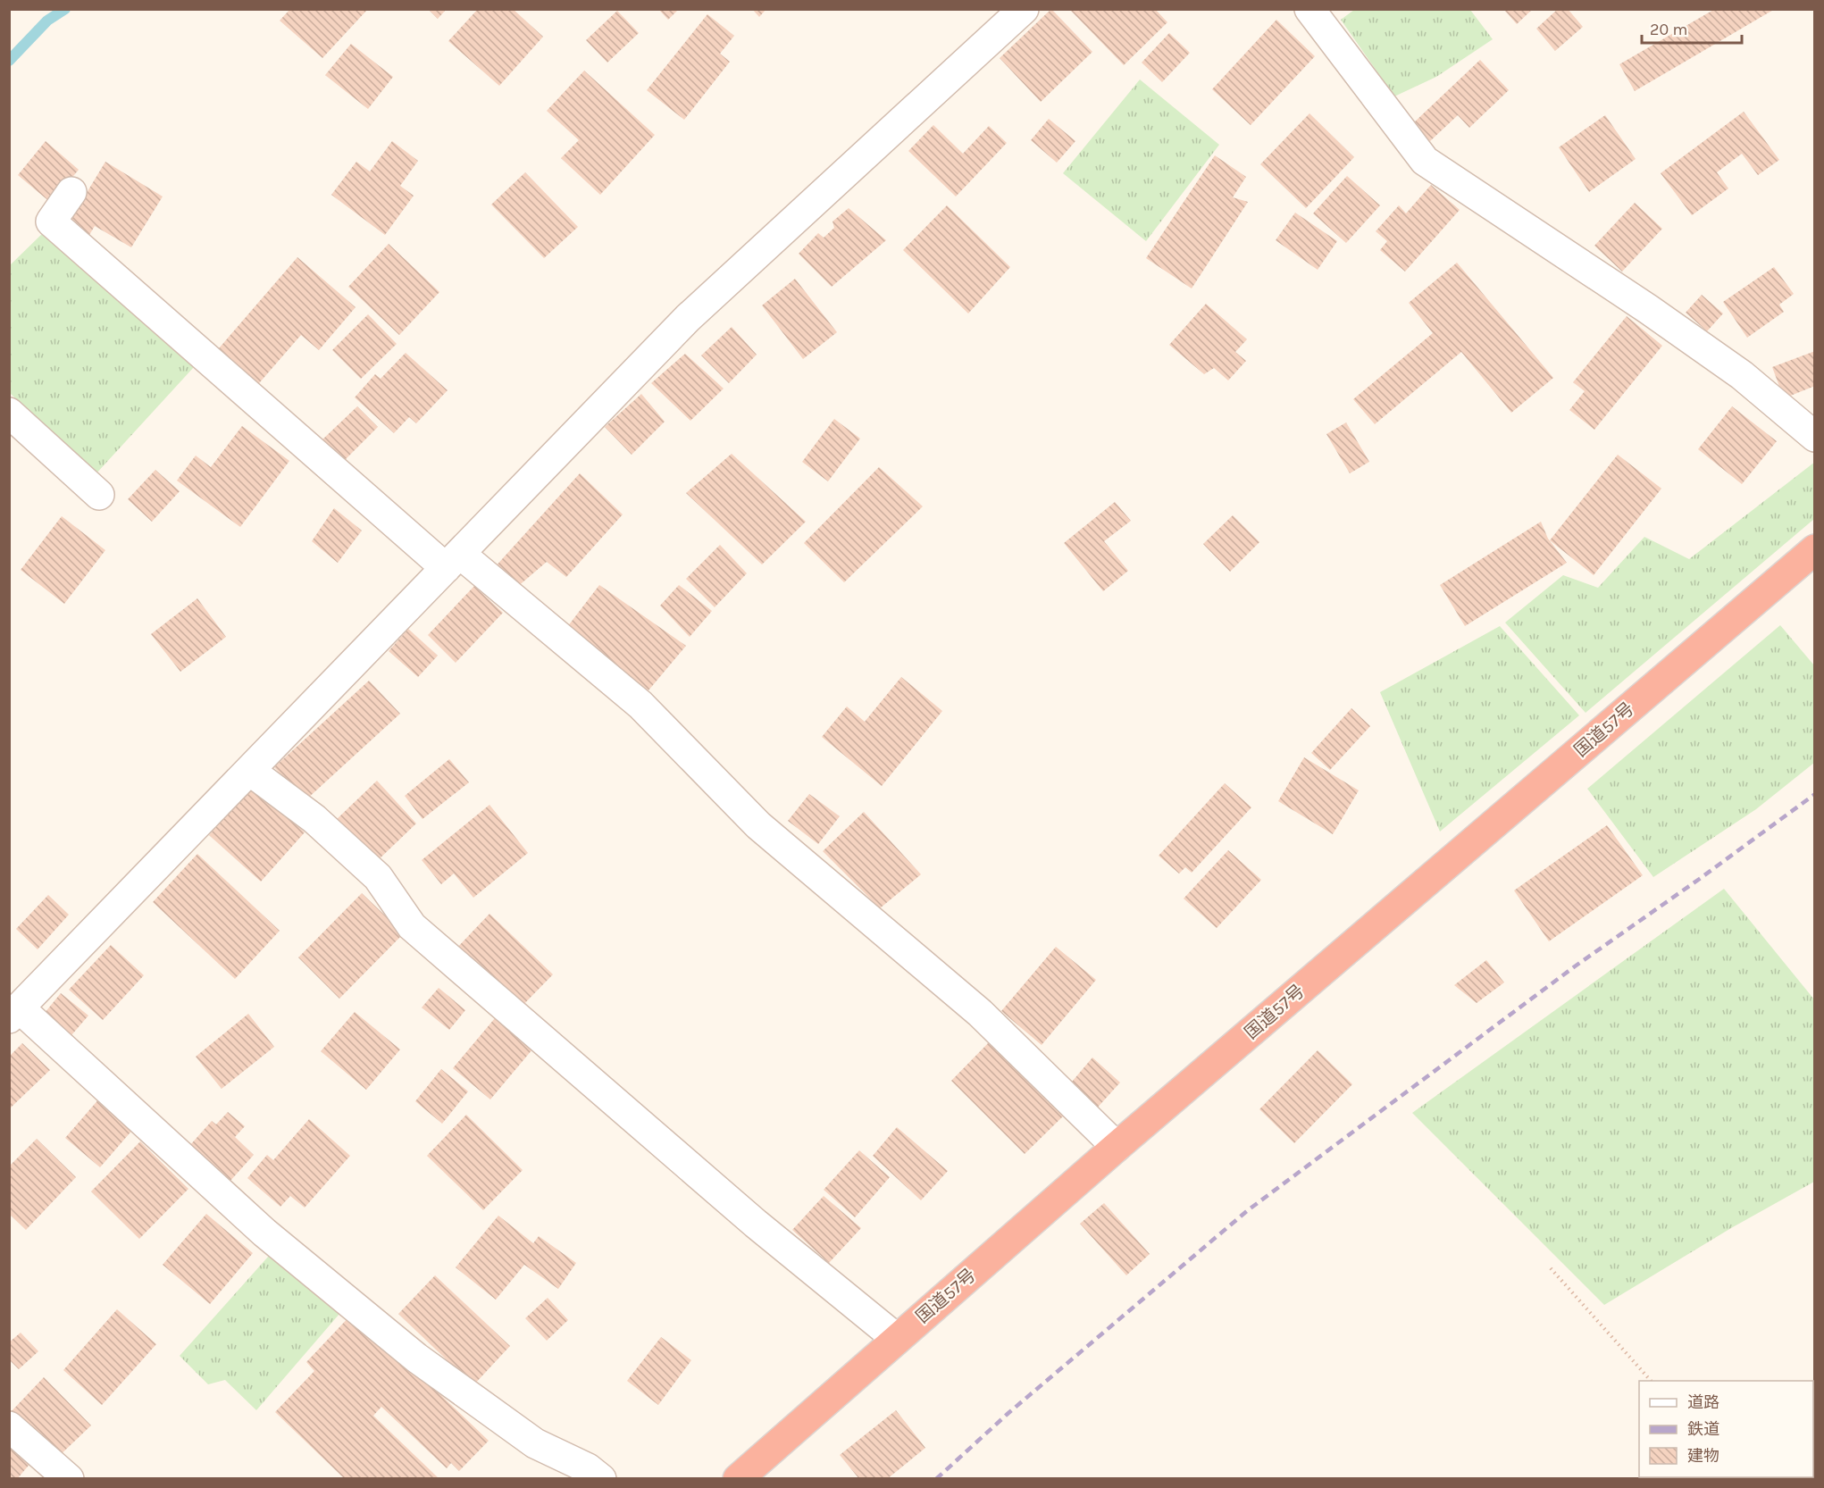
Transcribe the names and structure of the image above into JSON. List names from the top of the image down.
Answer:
{
  "streets": {
    "highway": ["国道57号"]
  },
  "legend": ["道路", "鉄道", "建物"],
  "scale_bar": "20 m"
}
